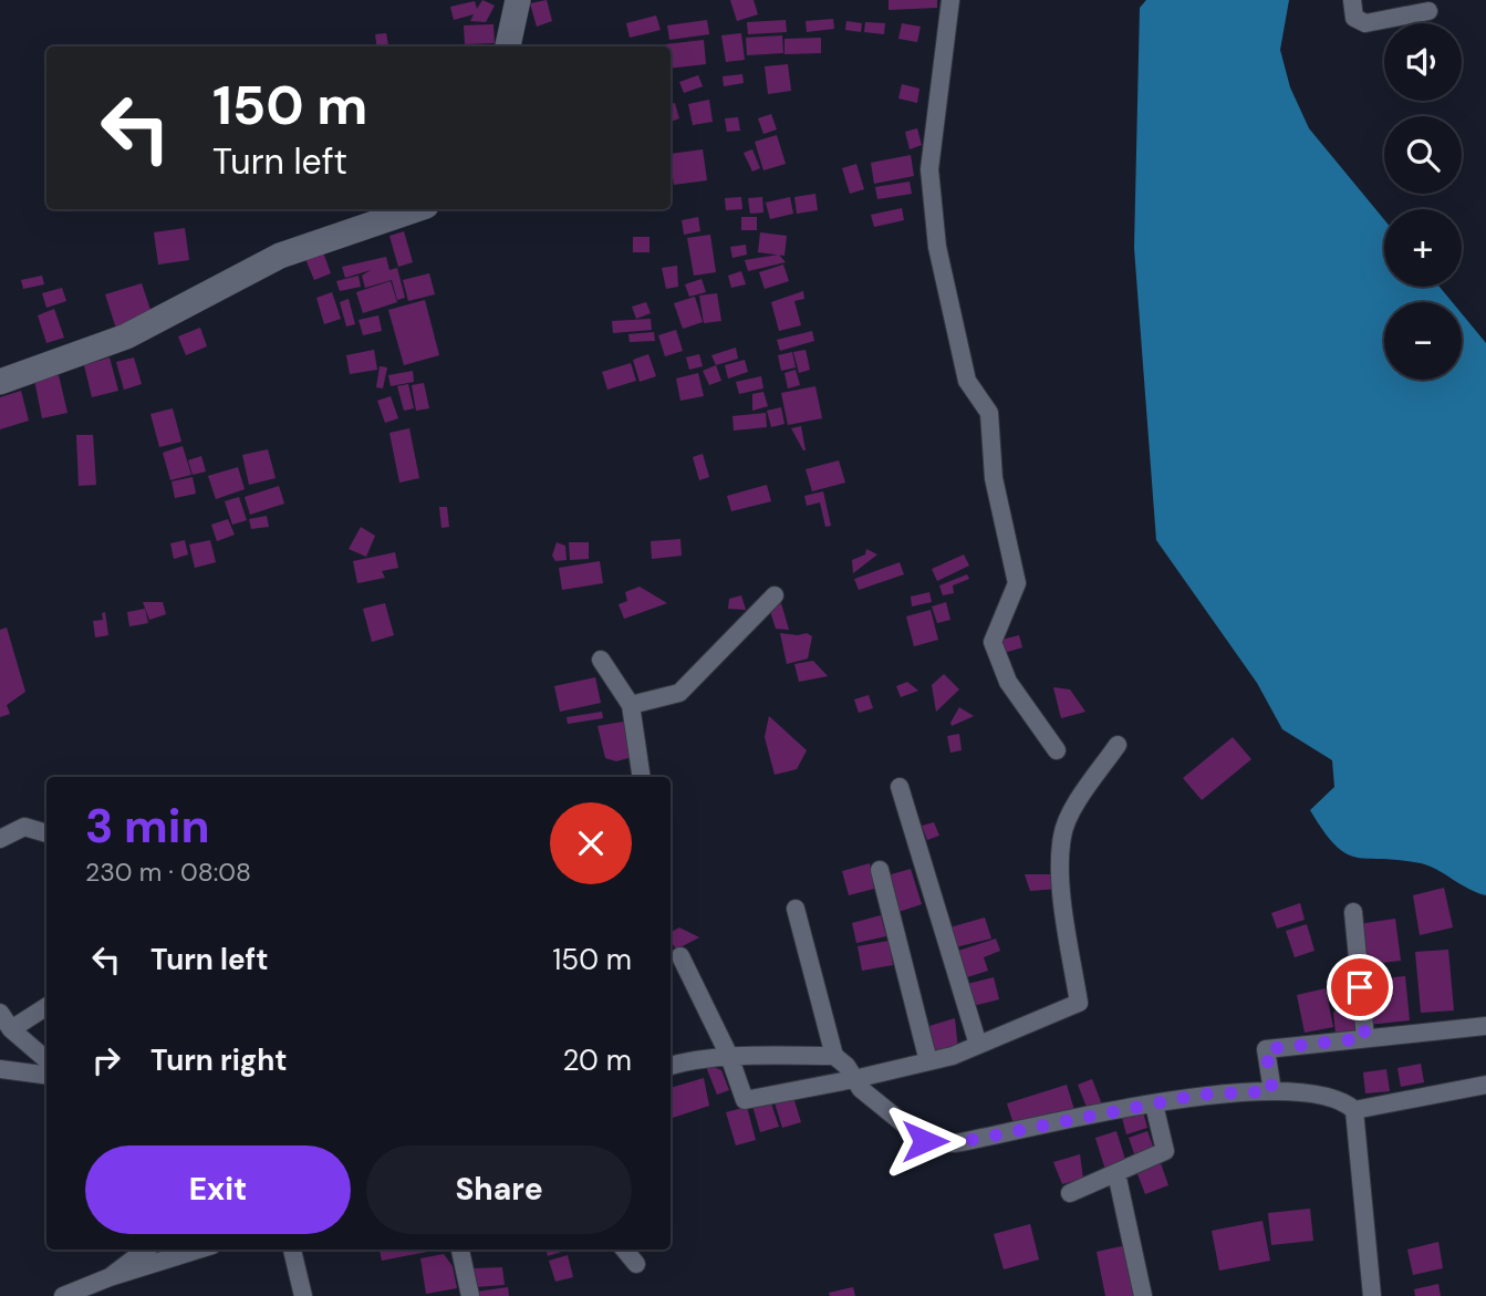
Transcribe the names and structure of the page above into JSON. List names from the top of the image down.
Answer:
{
  "page": {
    "map_buttons": ["+", "−"],
    "turn": ["150 m", "Turn left"],
    "heading": ["3 min", "230 m · 08:08"],
    "list": [
      {
        "name": "Turn left",
        "value": "150 m"
      },
      {
        "name": "Turn right",
        "value": "20 m"
      }
    ],
    "buttons": ["Exit", "Share"]
  }
}
